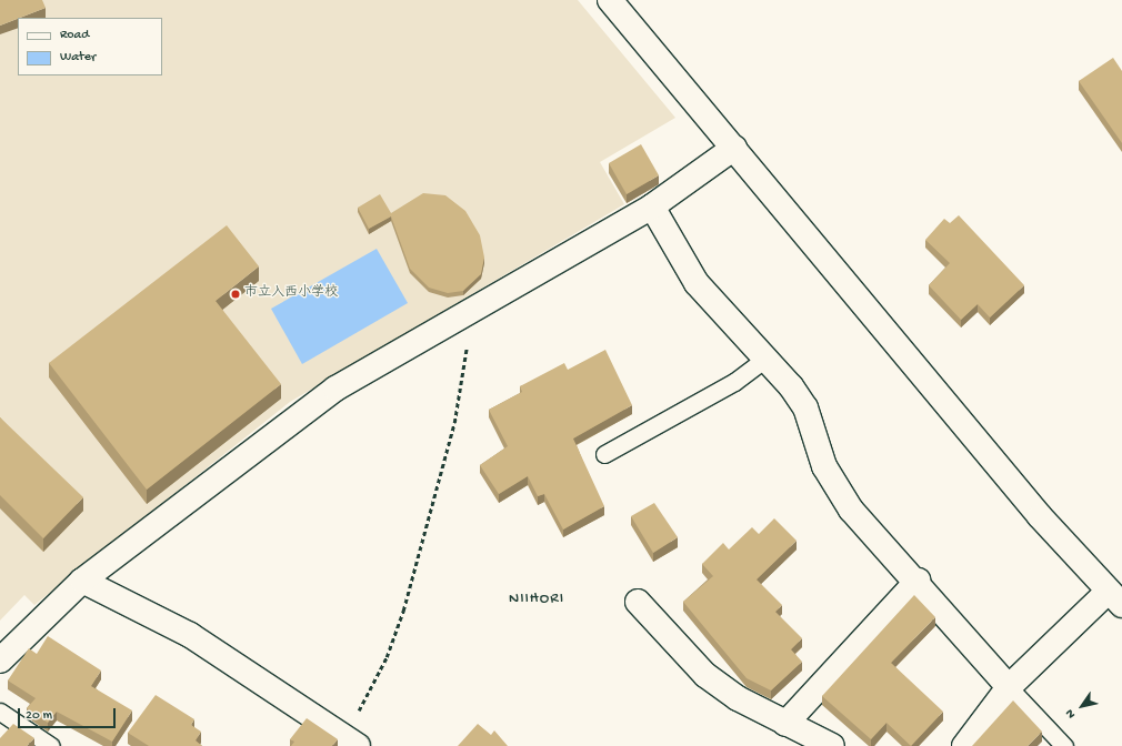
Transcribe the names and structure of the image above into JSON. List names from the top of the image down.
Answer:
{
  "districts": ["NIIHORI"],
  "places": ["市立入西小学校"],
  "legend": ["Road", "Water"],
  "scale_bar": "20 m",
  "north": "bottom left"
}
